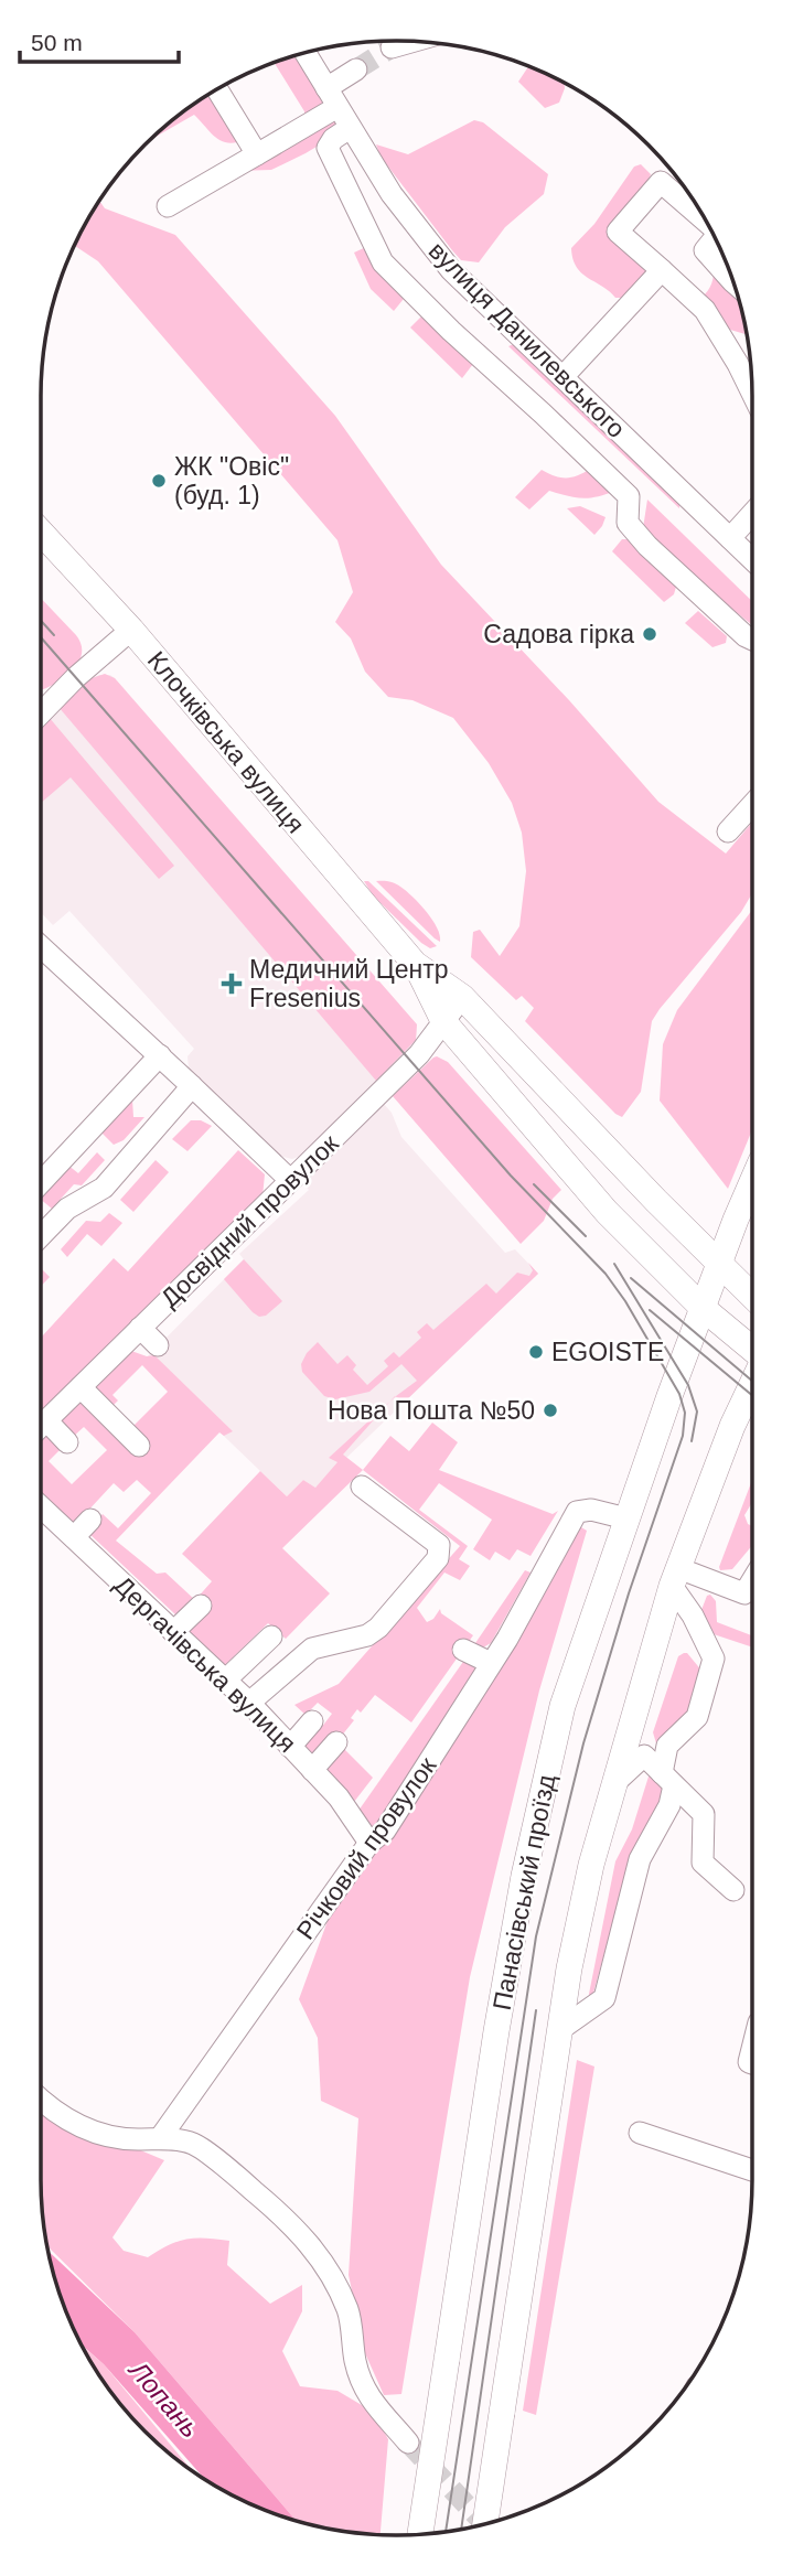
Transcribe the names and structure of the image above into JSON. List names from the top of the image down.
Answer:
{
  "streets": {
    "main road": ["Клочківська вулиця", "Панасівський проїзд"],
    "street": [
      "вулиця Данилевського",
      "Досвідний провулок",
      "Дергачівська вулиця",
      "Річковий провулок"
    ]
  },
  "crossings": [
    ["Клочківська вулиця", "Досвідний провулок"],
    ["Клочківська вулиця", "Панасівський проїзд"],
    ["Дергачівська вулиця", "Річковий провулок"],
    ["Річковий провулок", "Панасівський проїзд"]
  ],
  "water": ["Лопань"],
  "places": {
    "other": [
      "ЖК \"Овіс\" (буд. 1)",
      "Садова гірка",
      "EGOISTE",
      "Нова Пошта №50"
    ],
    "health": ["Медичний Центр Fresenius"]
  },
  "scale_bar": "50 m"
}
